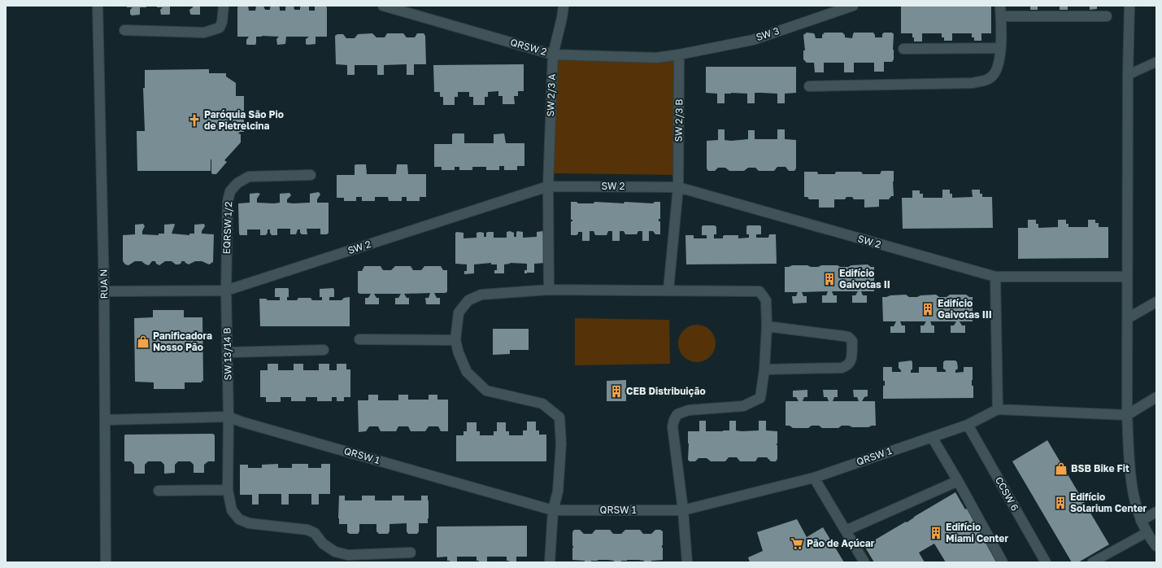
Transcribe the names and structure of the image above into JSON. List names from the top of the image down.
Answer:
{
  "streets": {
    "street": [
      "SW 3",
      "QRSW 2",
      "SW 2/3 A",
      "SW 2/3 B",
      "SW 2",
      "EQRSW 1/2",
      "RUA N",
      "SW 13/14 B",
      "QRSW 1",
      "CCSW 6"
    ]
  },
  "crossings": [
    ["SW 3", "QRSW 2"],
    ["SW 3", "SW 2/3 B"],
    ["QRSW 2", "SW 2/3 A"],
    ["QRSW 2", "SW 2/3 B"],
    ["SW 2/3 A", "SW 2"],
    ["SW 2/3 B", "SW 2"],
    ["SW 2", "EQRSW 1/2"],
    ["SW 2", "RUA N"],
    ["SW 2", "SW 13/14 B"],
    ["EQRSW 1/2", "SW 13/14 B"],
    ["RUA N", "QRSW 1"],
    ["SW 13/14 B", "QRSW 1"],
    ["QRSW 1", "CCSW 6"]
  ],
  "places": {
    "church": ["Paróquia São Pio de Pietrelcina"],
    "building": [
      "Edifício Gaivotas II",
      "Edifício Gaivotas III",
      "CEB Distribuição",
      "Edifício Solarium Center",
      "Edifício Miami Center"
    ],
    "shop": ["Panificadora Nosso Pão", "BSB Bike Fit"],
    "supermarket": ["Pão de Açúcar"]
  }
}
